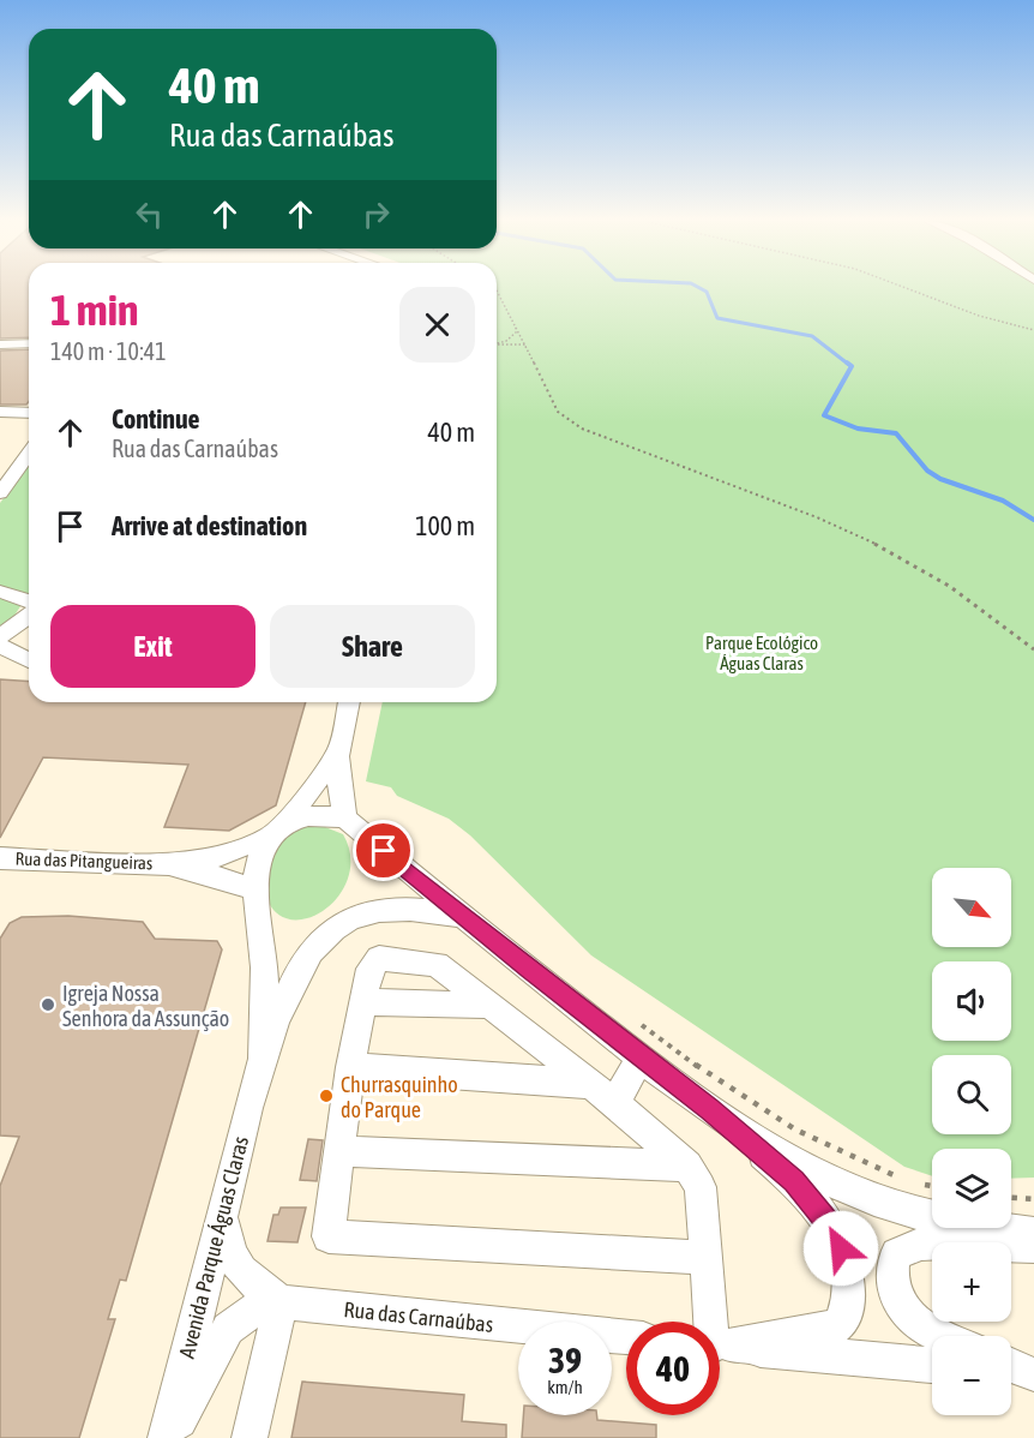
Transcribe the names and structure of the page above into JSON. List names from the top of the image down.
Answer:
{
  "streets": {
    "street": ["Rua das Pitangueiras", "Avenida Parque Águas Claras", "Rua das Carnaúbas"]
  },
  "crossings": [
    ["Rua das Pitangueiras", "Avenida Parque Águas Claras"],
    ["Avenida Parque Águas Claras", "Rua das Carnaúbas"]
  ],
  "parks": ["Parque Ecológico Águas Claras"],
  "places": ["Igreja Nossa Senhora da Assunção", "Churrasquinho do Parque"],
  "north": "bottom right",
  "page": {
    "turn": ["40 m", "Rua das Carnaúbas"],
    "heading": ["1 min", "140 m · 10:41"],
    "list": [
      {
        "name": "Continue",
        "note": "Rua das Carnaúbas",
        "value": "40 m"
      },
      {
        "name": "Arrive at destination",
        "value": "100 m"
      }
    ],
    "buttons": ["Exit", "Share"],
    "map_buttons": ["+", "−"],
    "speed": "39 km/h",
    "limit": "40"
  }
}
